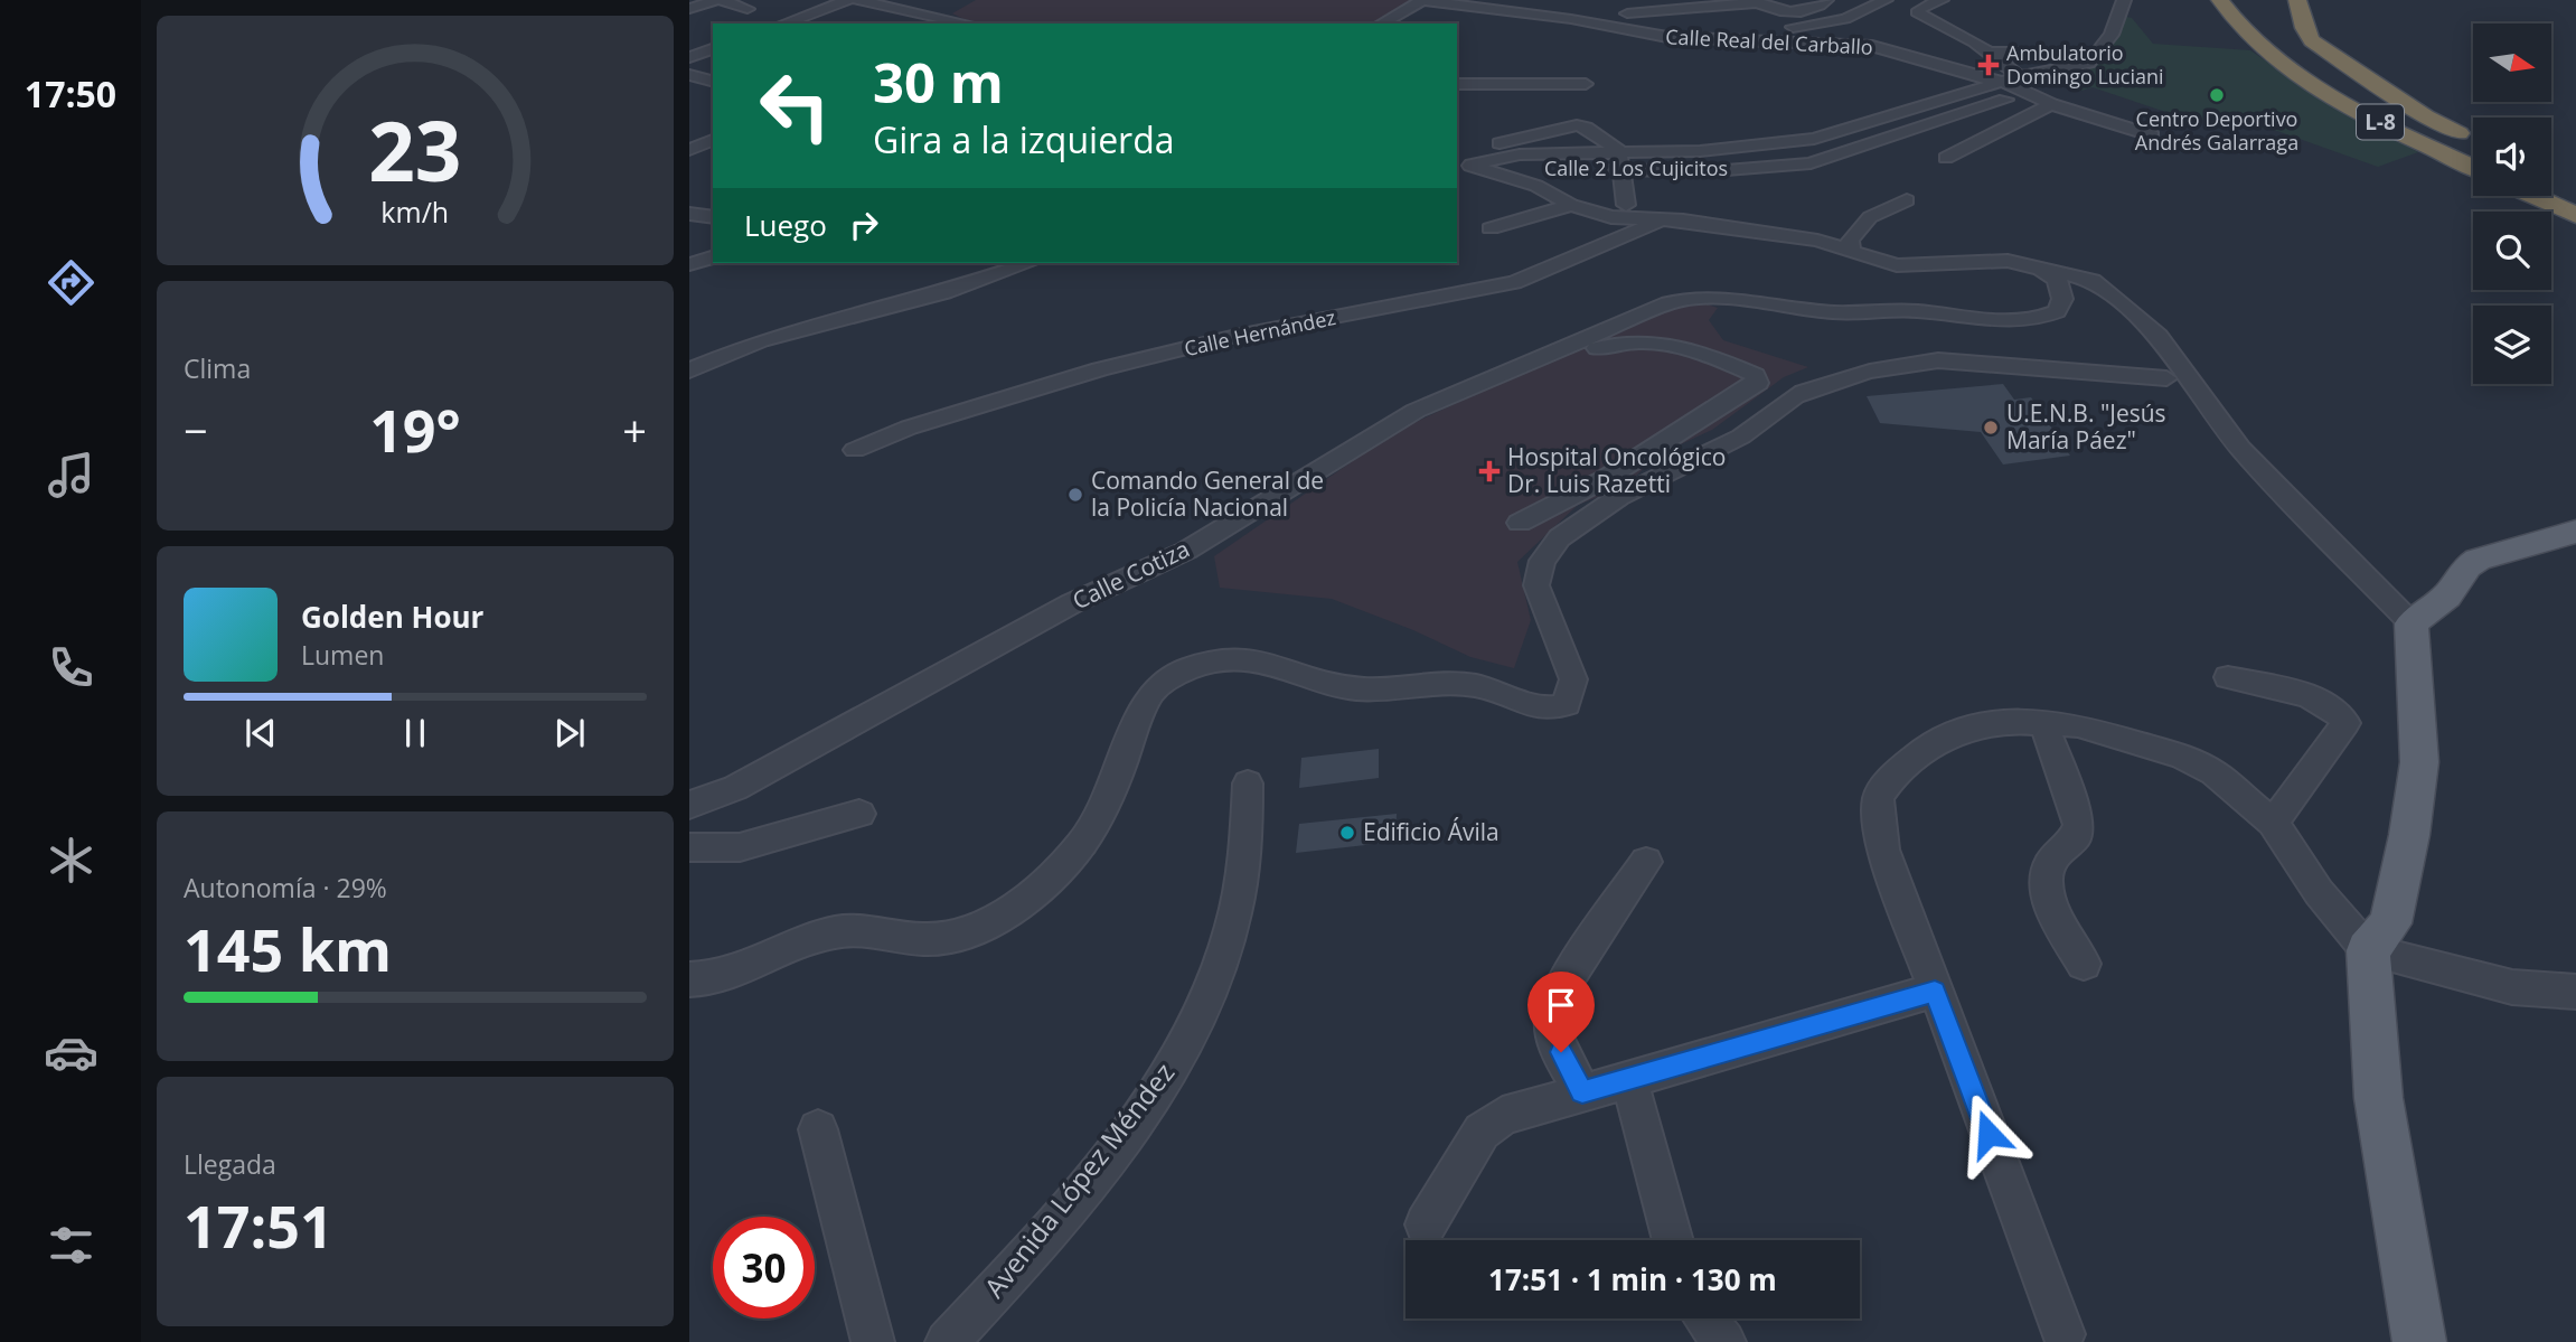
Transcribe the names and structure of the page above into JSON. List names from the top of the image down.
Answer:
{
  "streets": {
    "highway": ["L-8"],
    "street": [
      "Calle Real del Carballo",
      "Calle 2 Los Cujicitos",
      "Calle Hernández",
      "Calle Cotiza",
      "Avenida López Méndez"
    ]
  },
  "crossings": [
    ["Calle Real del Carballo", "Calle 2 Los Cujicitos"]
  ],
  "places": {
    "health": ["Ambulatorio Domingo Luciani", "Hospital Oncológico Dr. Luis Razetti"],
    "other": [
      "Centro Deportivo Andrés Galarraga",
      "U.E.N.B. \"Jesús María Páez\"",
      "Comando General de la Policía Nacional",
      "Edificio Ávila"
    ]
  },
  "north": "right",
  "page": {
    "tabs": "17:50",
    "turn": ["30 m", "Gira a la izquierda"],
    "then": "Luego",
    "tile": [
      "Clima",
      ["Autonomía · 29%", "145 km"],
      ["Llegada", "17:51"]
    ],
    "heat": ["−", "19°", "+"],
    "song": ["Golden Hour", "Lumen"],
    "limit": "30",
    "trip": "17:51 · 1 min · 130 m",
    "gauge": ["23", "km/h"]
  }
}
